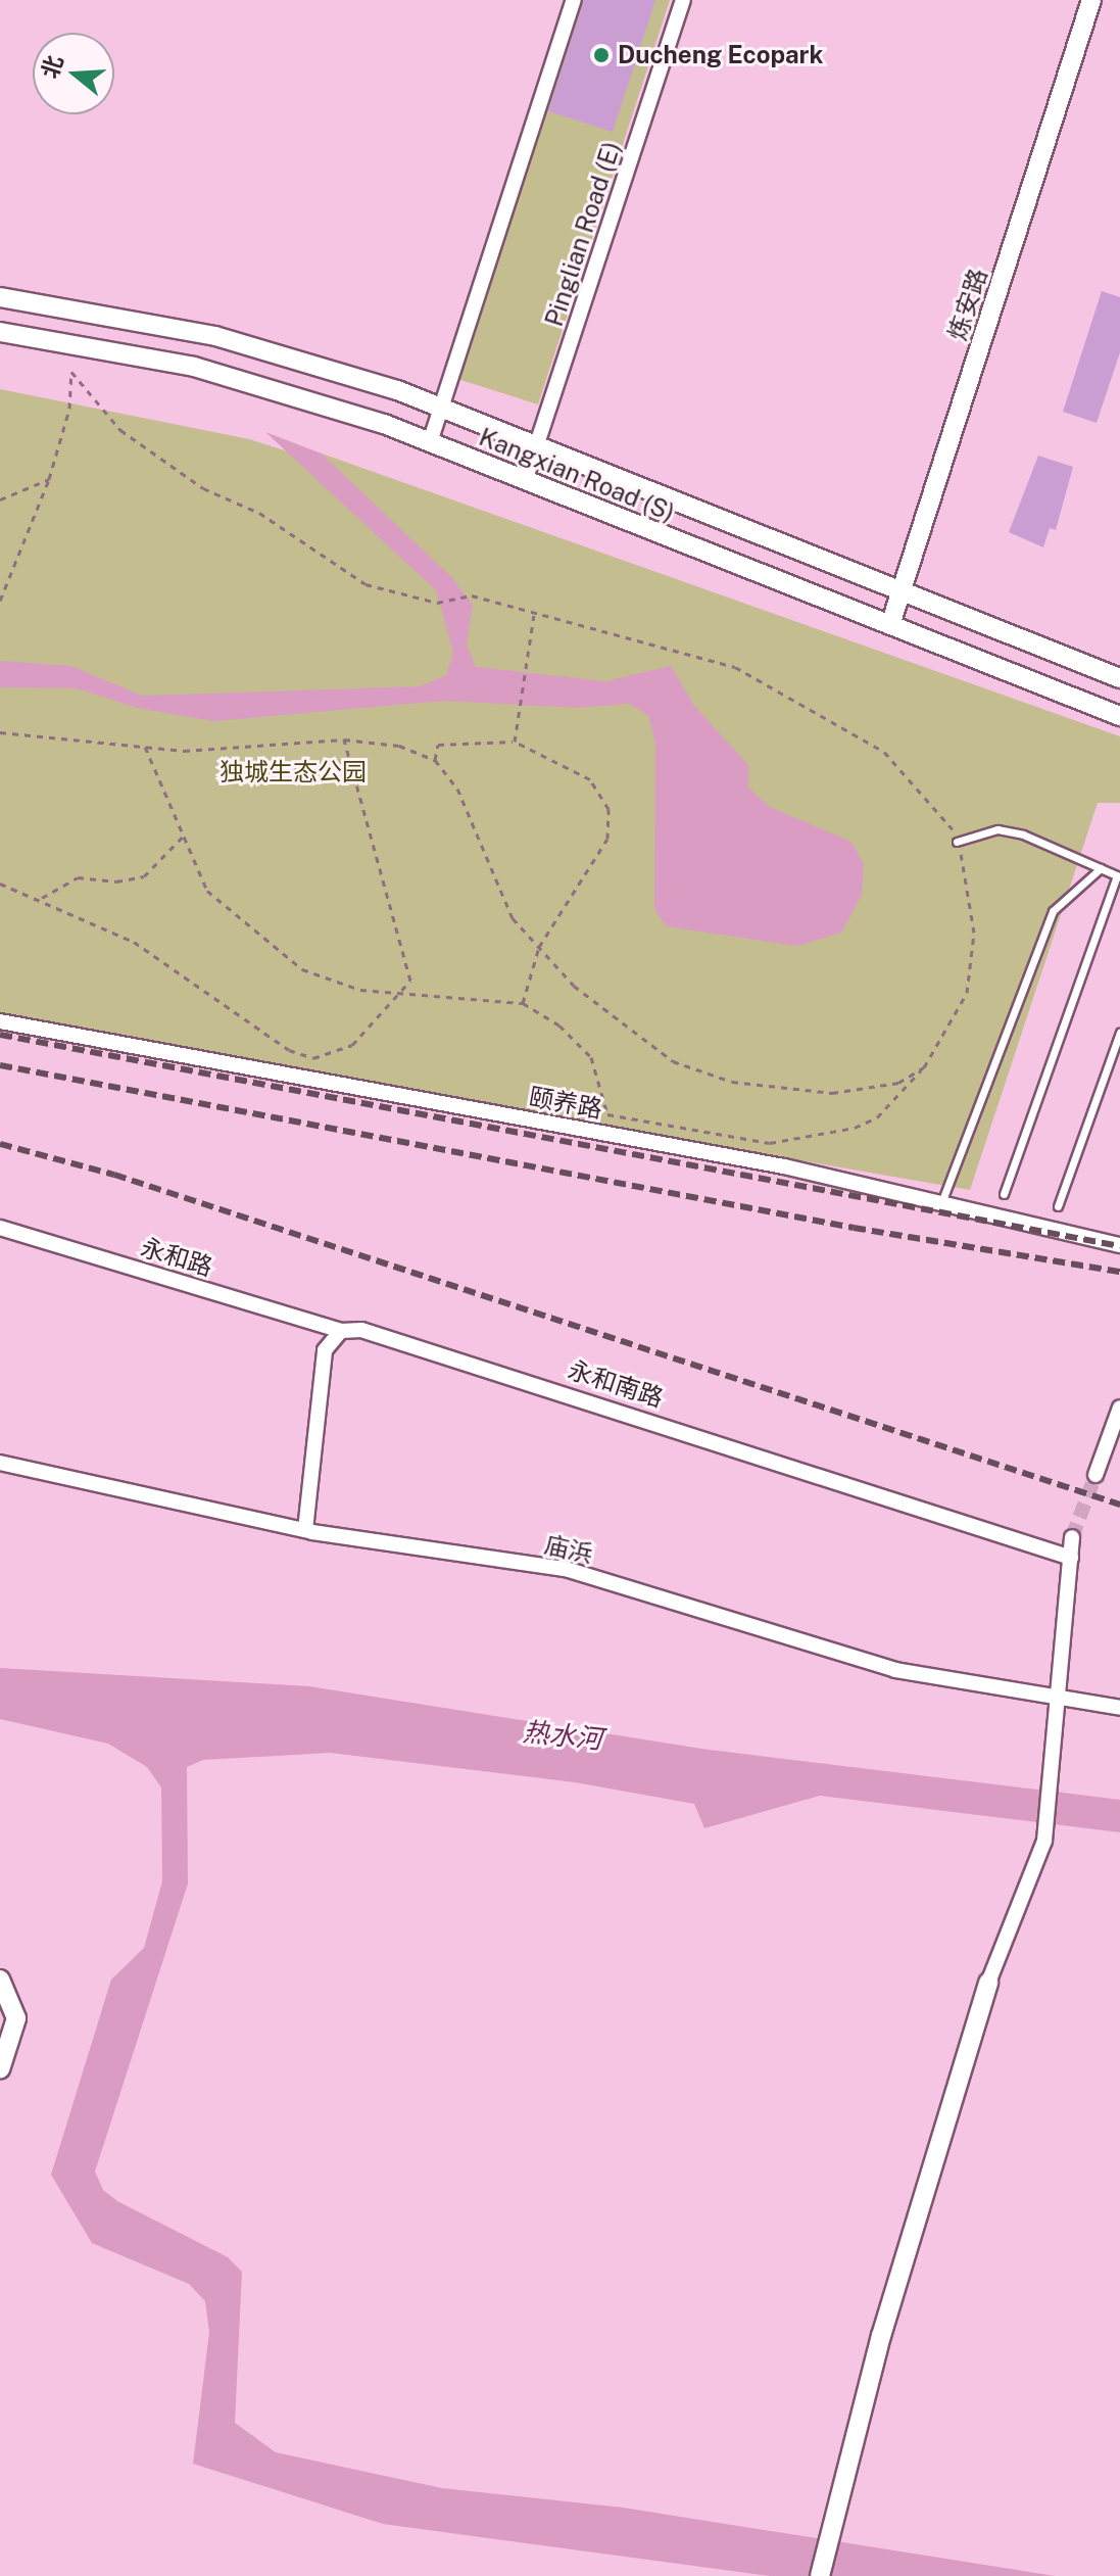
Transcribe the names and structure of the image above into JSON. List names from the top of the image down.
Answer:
{
  "streets": {
    "street": [
      "Pinglian Road (E)",
      "炼安路",
      "Kangxian Road (S)",
      "颐养路",
      "永和路",
      "永和南路",
      "庙浜"
    ]
  },
  "crossings": [
    ["Pinglian Road (E)", "Kangxian Road (S)"],
    ["炼安路", "Kangxian Road (S)"],
    ["永和路", "永和南路"]
  ],
  "water": ["热水河"],
  "parks": ["独城生态公园"],
  "places": ["Ducheng Ecopark"],
  "north": "left"
}
